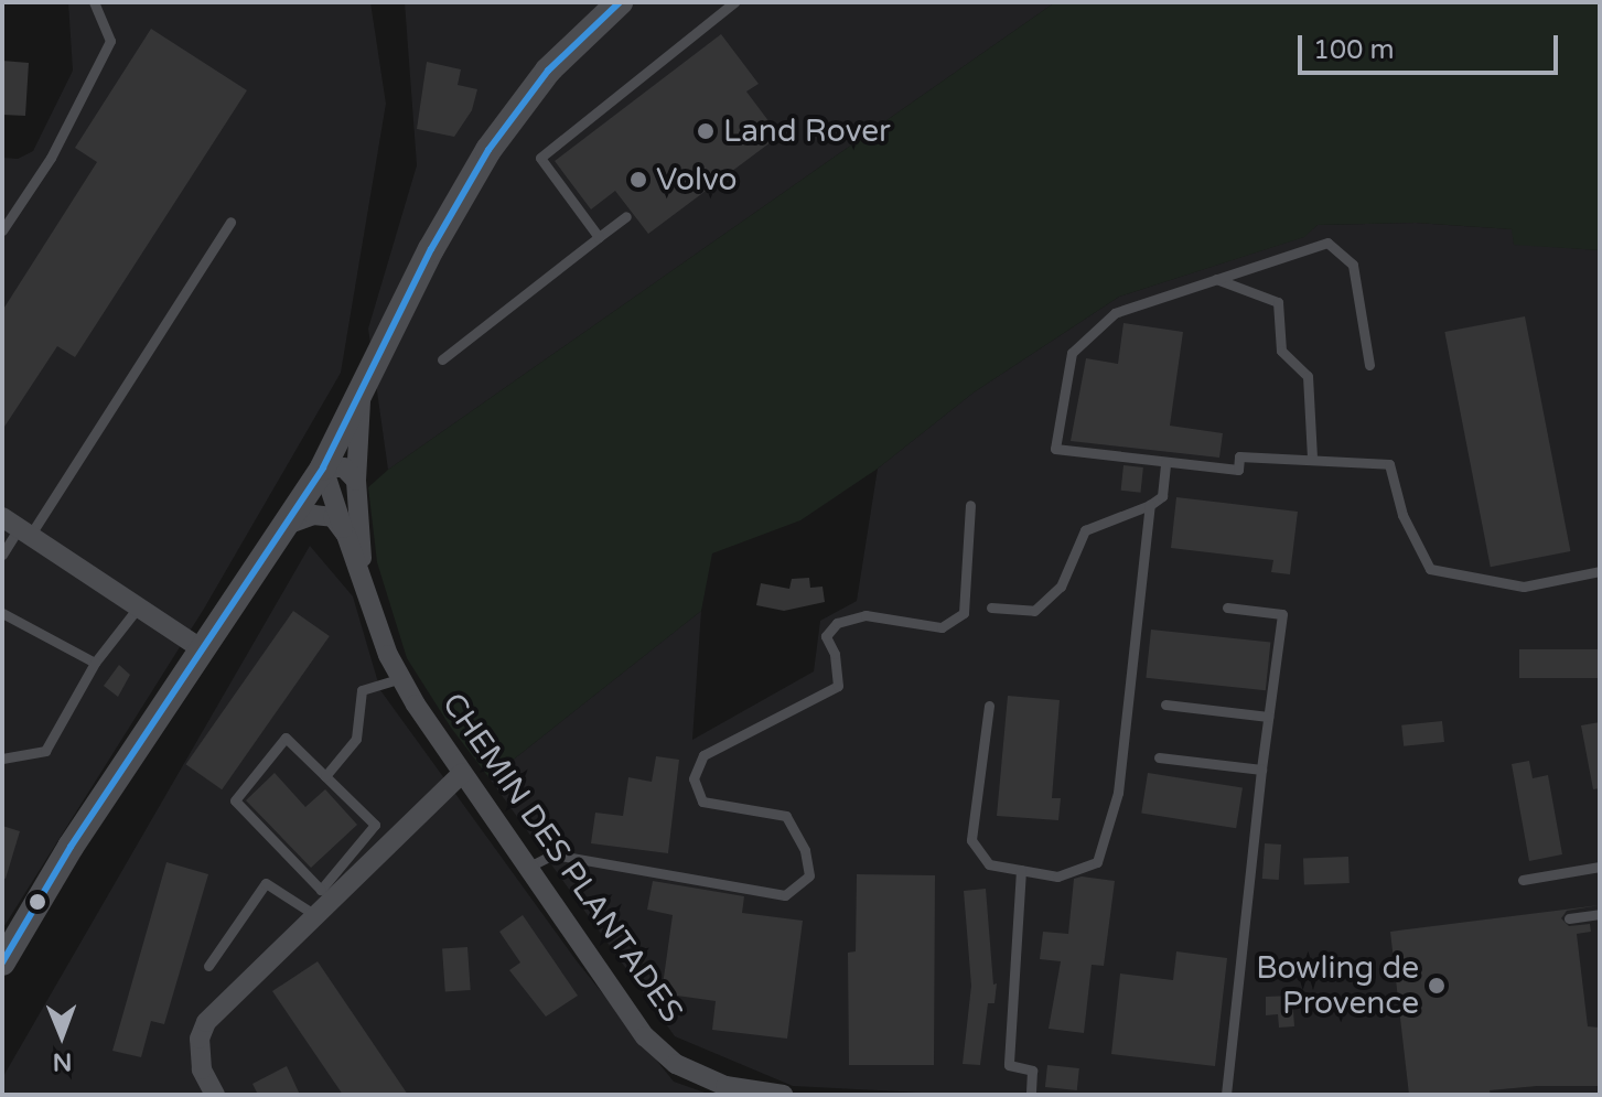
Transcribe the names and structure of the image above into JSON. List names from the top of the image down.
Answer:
{
  "streets": {
    "street": ["CHEMIN DES PLANTADES"]
  },
  "places": ["Land Rover", "Volvo", "Bowling de Provence"],
  "scale_bar": "100 m",
  "north": "bottom"
}
